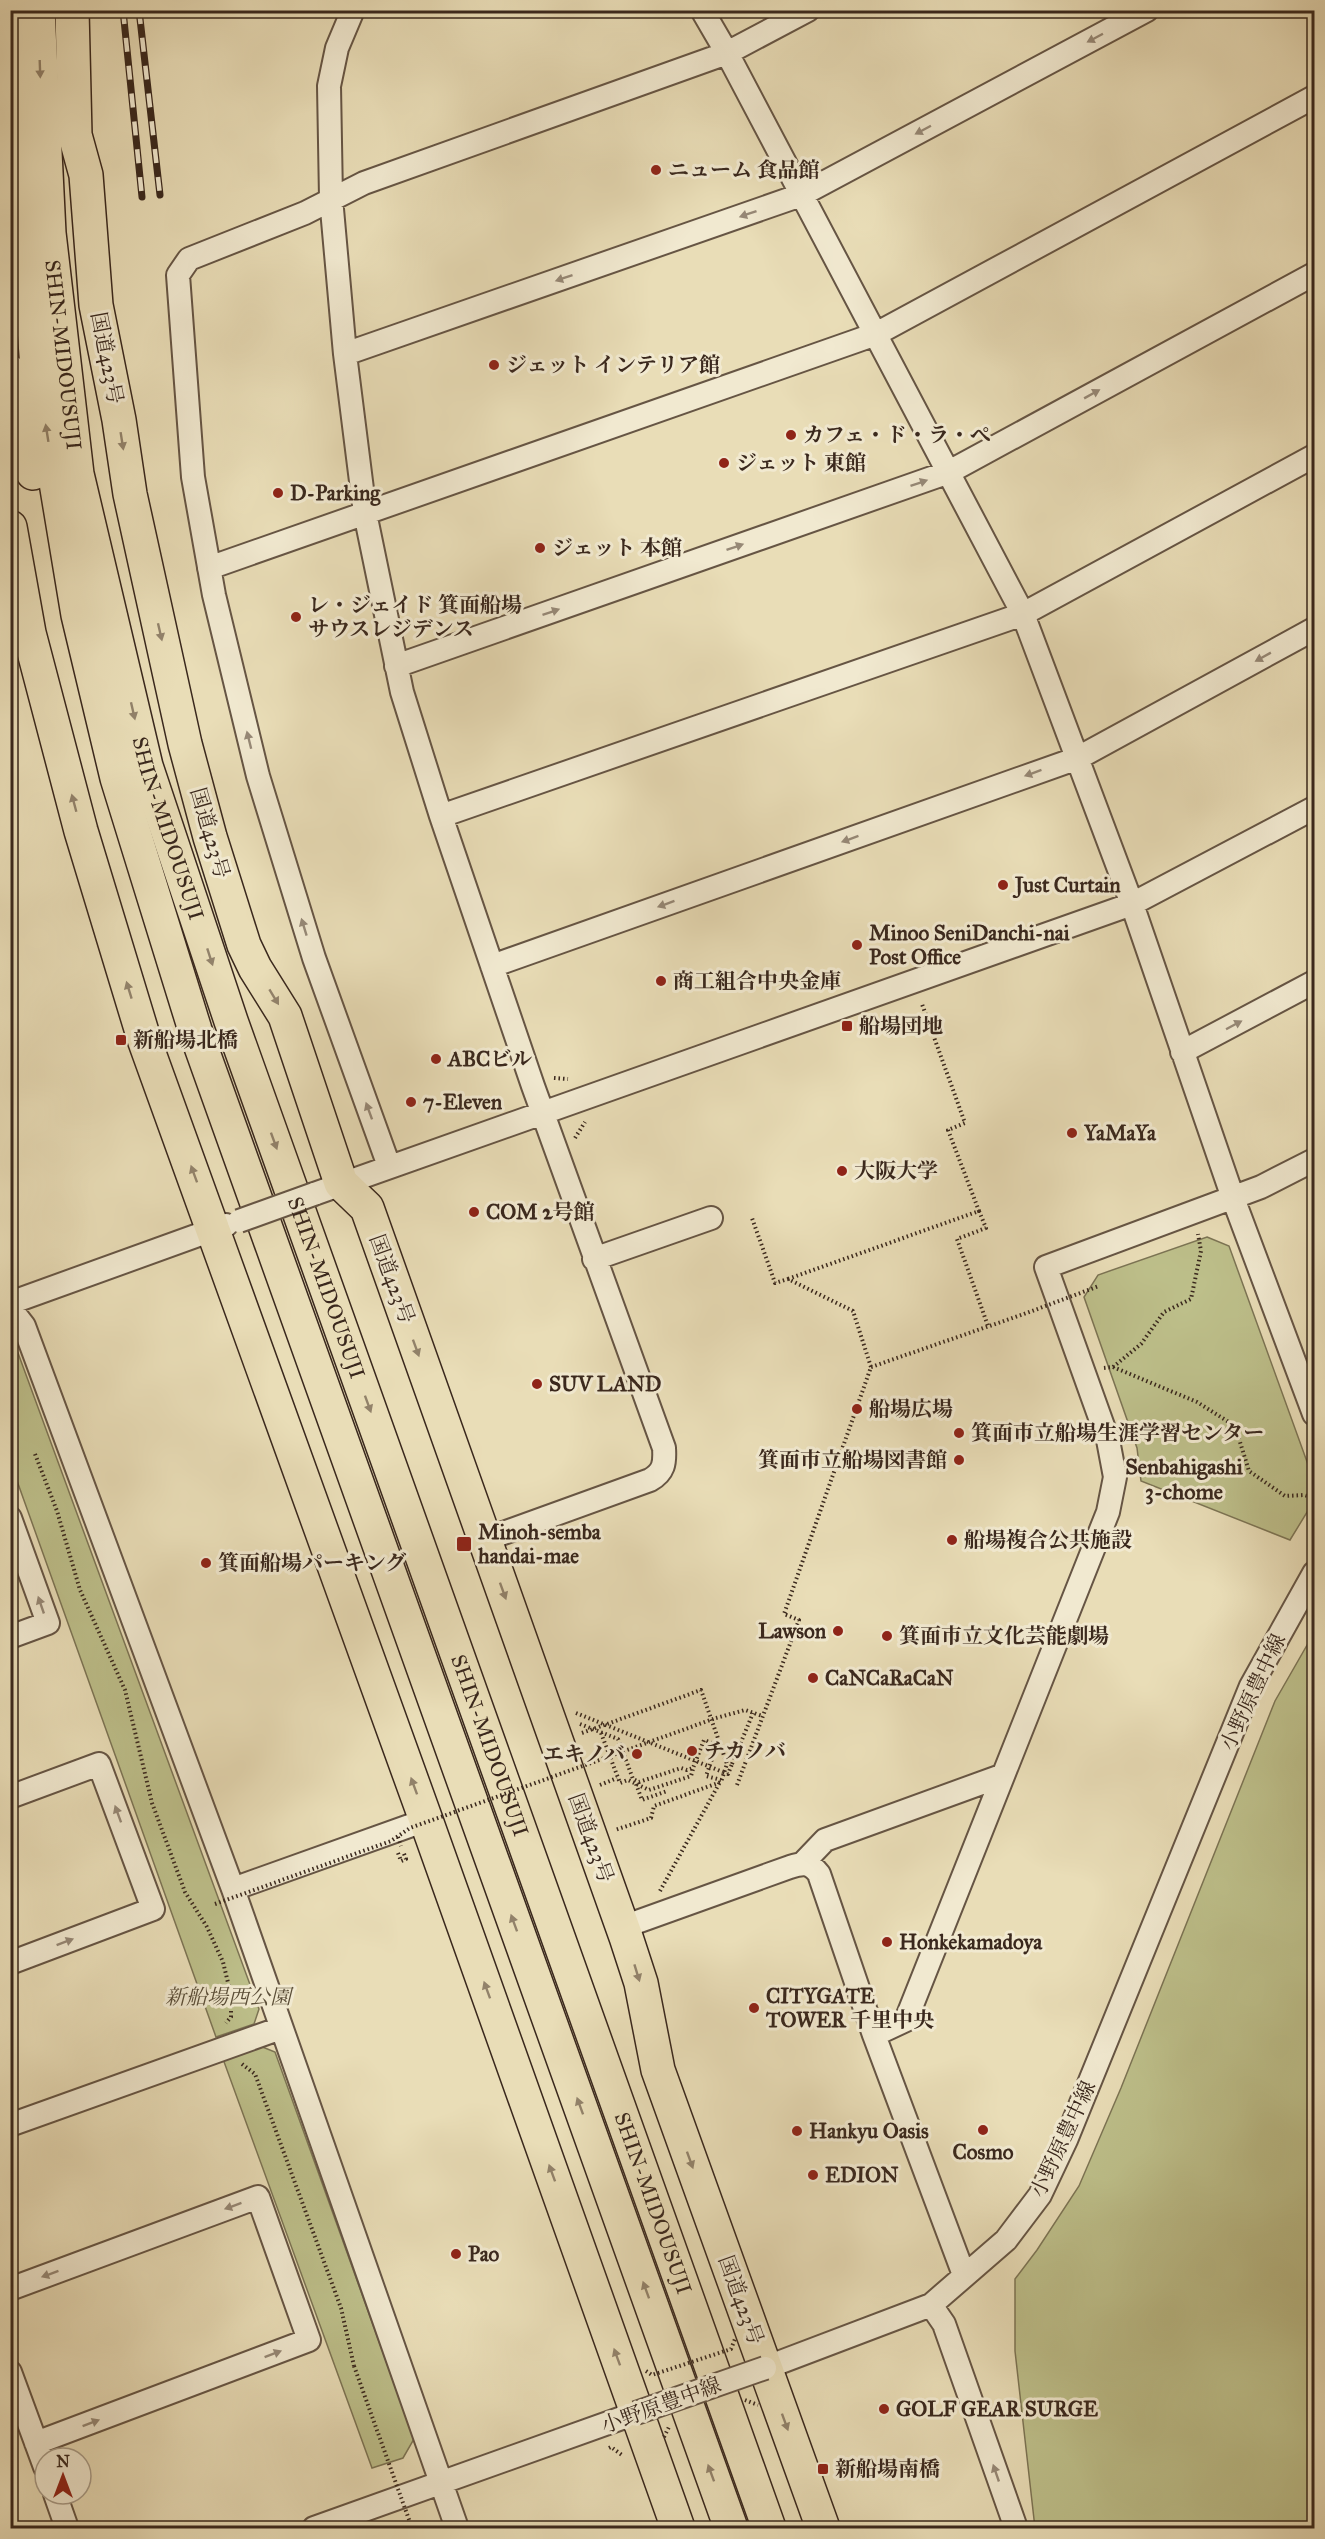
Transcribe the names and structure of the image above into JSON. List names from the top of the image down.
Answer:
{
  "streets": {
    "highway": ["SHIN-MIDOUSUJI", "国道423号"],
    "street": ["小野原豊中線"]
  },
  "crossings": [
    ["国道423号", "小野原豊中線"]
  ],
  "districts": ["Senbahigashi 3-chome"],
  "parks": ["新船場西公園"],
  "places": {
    "other": [
      "ニューム 食品館",
      "ジェット インテリア館",
      "カフェ・ド・ラ・ぺ",
      "ジェット 東館",
      "D-Parking",
      "ジェット 本館",
      "レ・ジェイド 箕面船場 サウスレジデンス",
      "Just Curtain",
      "Minoo SeniDanchi-nai Post Office",
      "商工組合中央金庫",
      "ABCビル",
      "7-Eleven",
      "YaMaYa",
      "大阪大学",
      "COM 2号館",
      "SUV LAND",
      "船場広場",
      "箕面市立船場生涯学習センター",
      "箕面市立船場図書館",
      "船場複合公共施設",
      "箕面船場パーキング",
      "Lawson",
      "箕面市立文化芸能劇場",
      "CaNCaRaCaN",
      "チカノバ",
      "エキノバ",
      "Honkekamadoya",
      "CITYGATE TOWER 千里中央",
      "Cosmo",
      "Hankyu Oasis",
      "EDION",
      "Pao",
      "GOLF GEAR SURGE"
    ],
    "transit": [
      "船場団地",
      "新船場北橋",
      "Minoh-semba handai-mae",
      "新船場南橋"
    ]
  },
  "north": "top"
}
